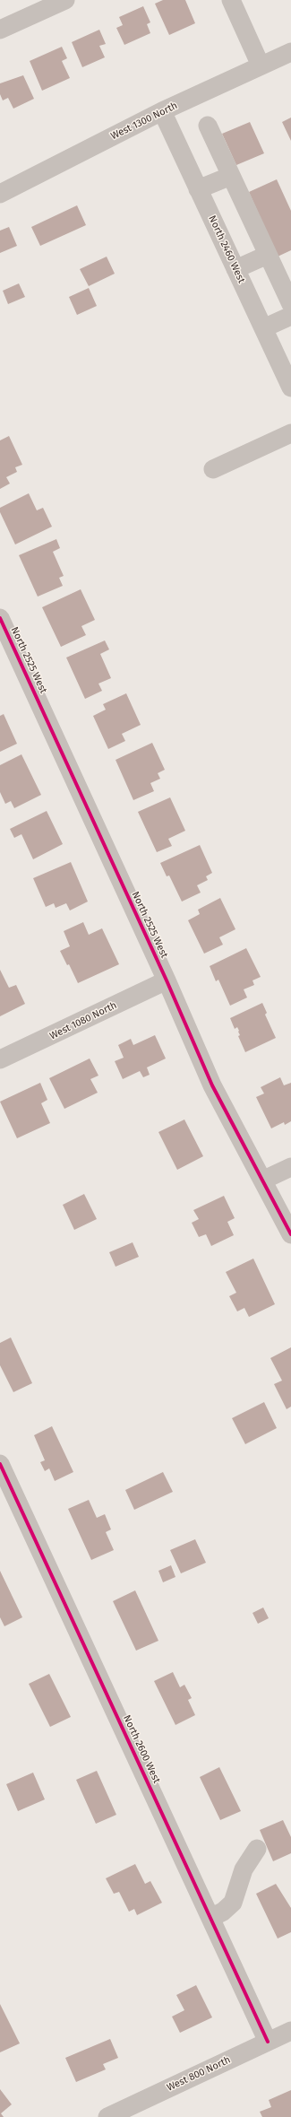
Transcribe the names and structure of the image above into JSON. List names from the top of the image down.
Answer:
{
  "streets": {
    "street": [
      "West 1300 North",
      "North 2460 West",
      "North 2525 West",
      "West 1080 North",
      "North 2600 West",
      "West 800 North"
    ]
  },
  "crossings": [
    ["West 1300 North", "North 2460 West"],
    ["North 2525 West", "West 1080 North"],
    ["North 2600 West", "West 800 North"]
  ]
}
